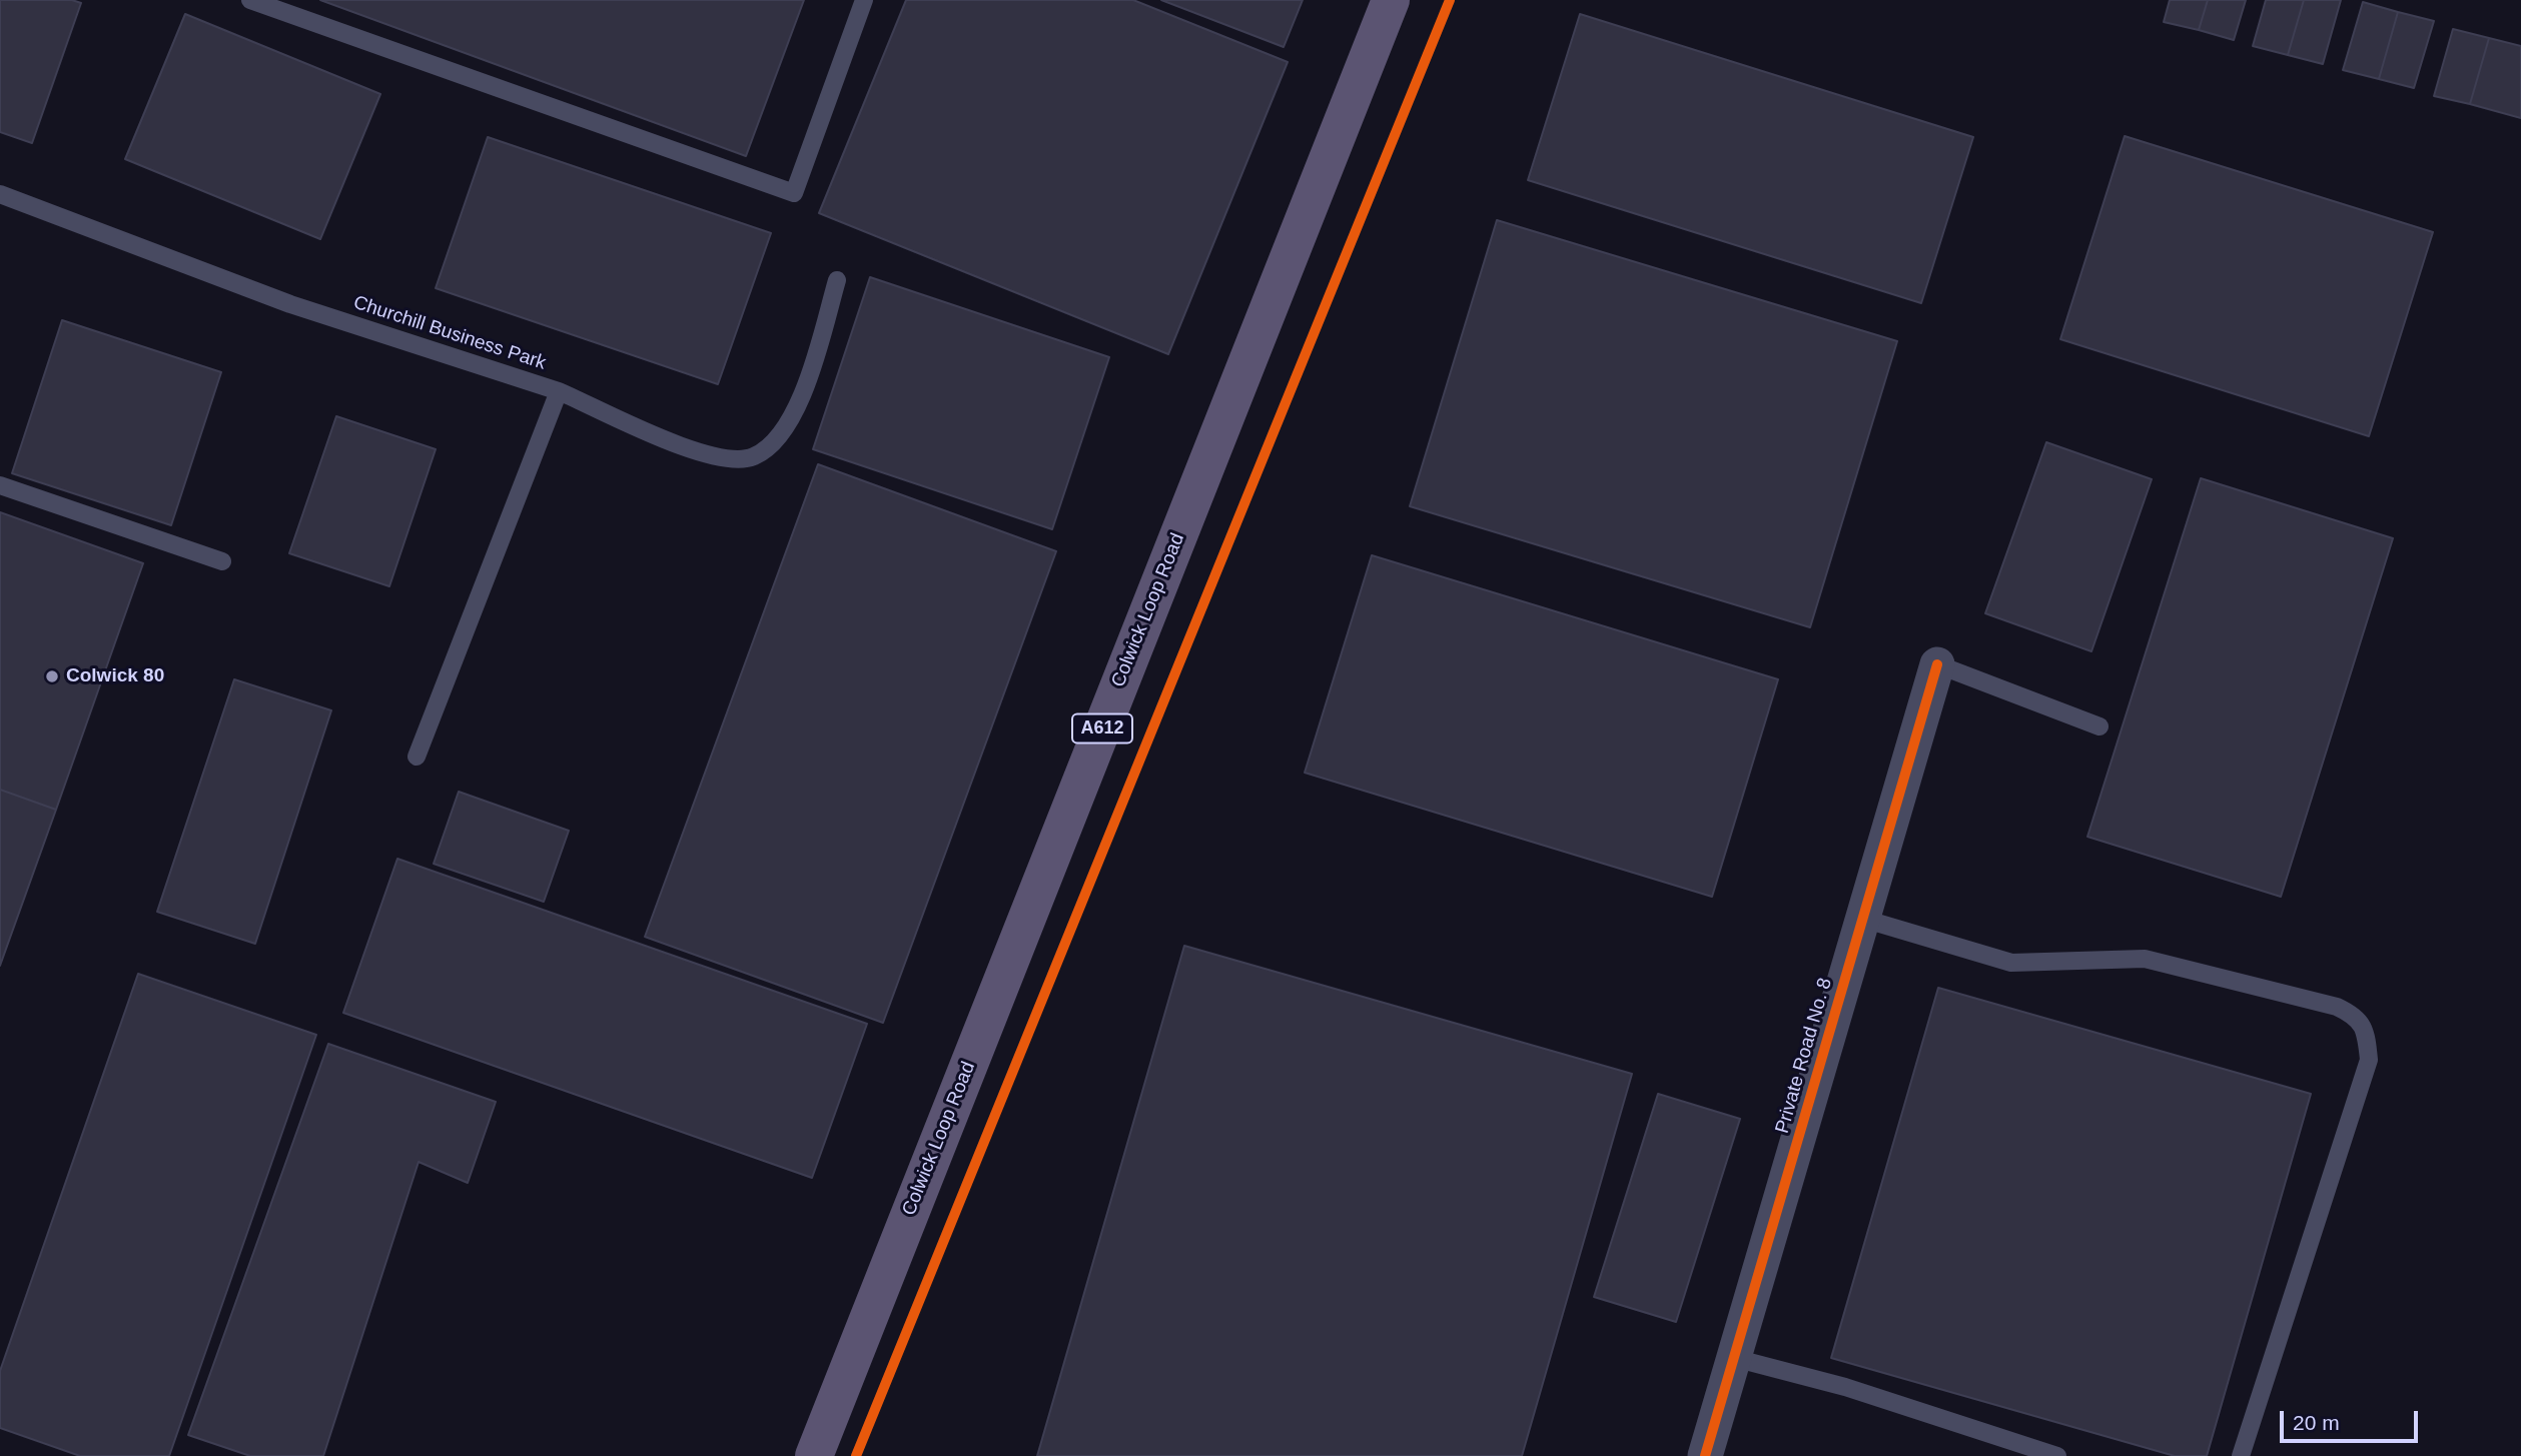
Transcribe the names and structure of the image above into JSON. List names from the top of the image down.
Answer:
{
  "streets": {
    "main road": ["Colwick Loop Road", "A612"],
    "street": ["Private Road No. 8"],
    "lane": ["Churchill Business Park"]
  },
  "places": ["Colwick 80"],
  "scale_bar": "20 m"
}
